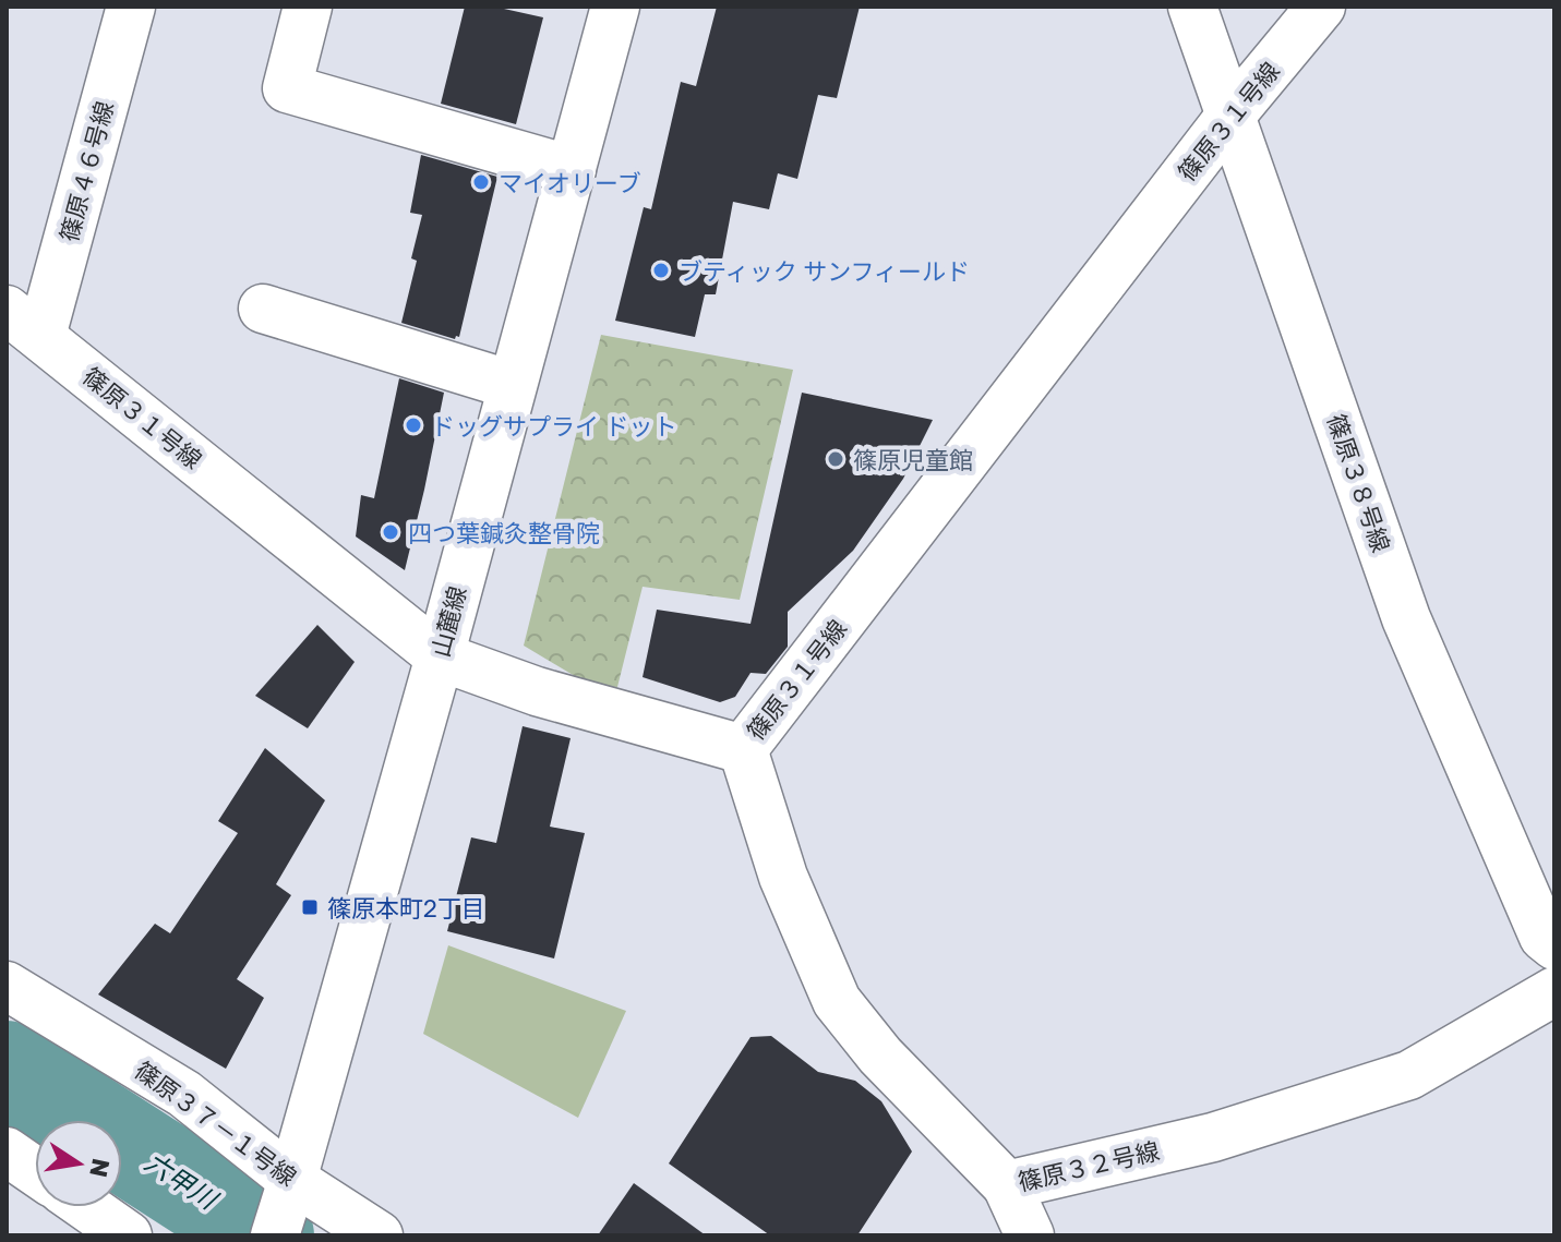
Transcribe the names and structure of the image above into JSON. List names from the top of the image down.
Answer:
{
  "streets": {
    "street": [
      "篠原３１号線",
      "篠原４６号線",
      "篠原３８号線",
      "山麓線",
      "篠原３７－１号線",
      "篠原３２号線"
    ]
  },
  "crossings": [
    ["篠原３１号線", "篠原４６号線"],
    ["篠原３１号線", "篠原３８号線"],
    ["篠原３１号線", "山麓線"],
    ["篠原３１号線", "篠原３２号線"],
    ["山麓線", "篠原３７－１号線"]
  ],
  "water": ["六甲川"],
  "places": {
    "other": [
      "マイオリーブ",
      "ブティック サンフィールド",
      "ドッグサプライ ドット",
      "篠原児童館",
      "四つ葉鍼灸整骨院"
    ],
    "transit": ["篠原本町2丁目"]
  },
  "north": "right"
}
